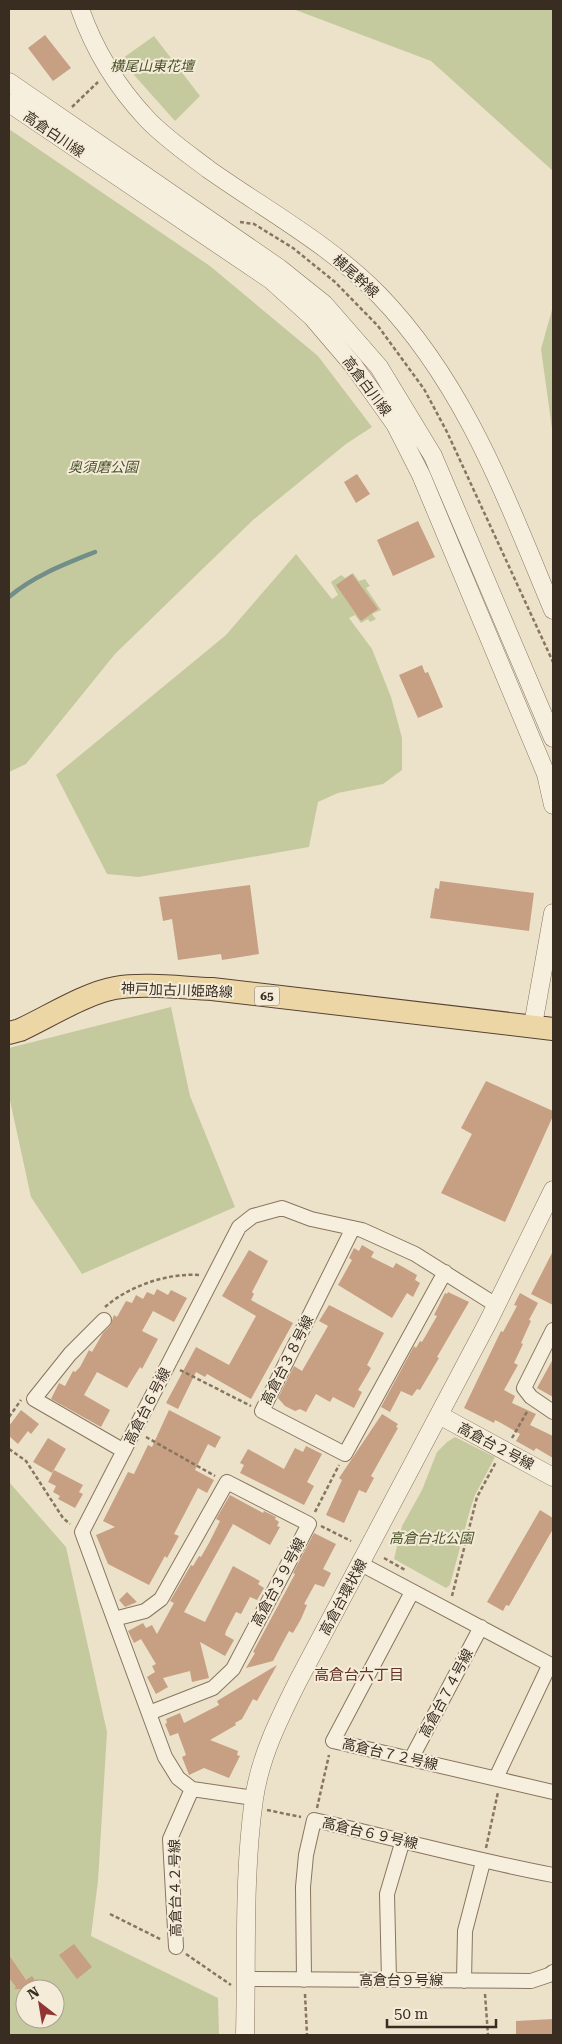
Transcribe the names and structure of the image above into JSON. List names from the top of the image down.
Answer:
{
  "streets": {
    "main road": ["神戸加古川姫路線", "65"],
    "street": [
      "高倉白川線",
      "横尾幹線",
      "高倉台３８号線",
      "高倉台６号線",
      "高倉台２号線",
      "高倉台３９号線",
      "高倉台環状線",
      "高倉台７４号線",
      "高倉台７２号線",
      "高倉台６９号線",
      "高倉台４２号線",
      "高倉台９号線"
    ]
  },
  "crossings": [
    ["高倉台３８号線", "高倉台６号線"],
    ["高倉台６号線", "高倉台環状線"],
    ["高倉台２号線", "高倉台環状線"],
    ["高倉台環状線", "高倉台９号線"],
    ["高倉台７４号線", "高倉台７２号線"],
    ["高倉台６９号線", "高倉台９号線"]
  ],
  "districts": ["高倉台六丁目"],
  "parks": ["横尾山東花壇", "奥須磨公園", "高倉台北公園"],
  "scale_bar": "50 m",
  "north": "top left"
}
